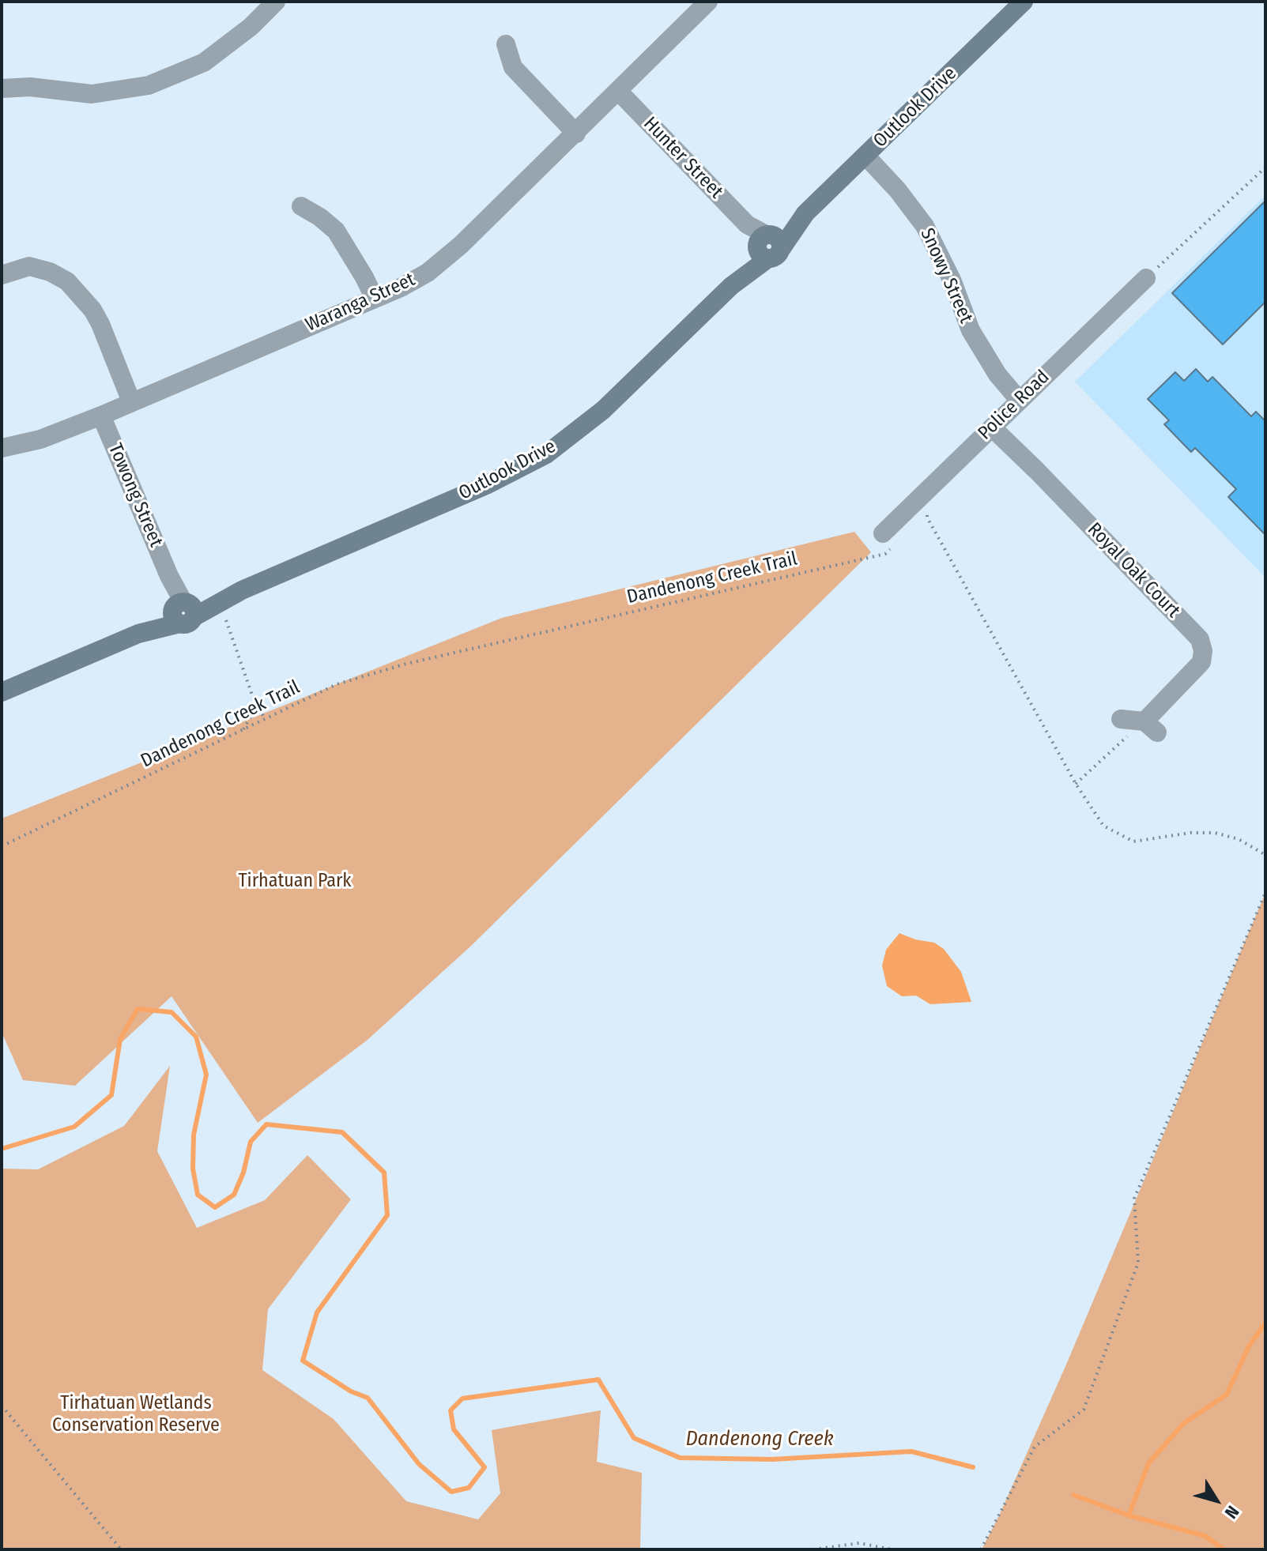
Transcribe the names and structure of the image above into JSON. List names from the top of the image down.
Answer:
{
  "streets": {
    "street": [
      "Outlook Drive",
      "Hunter Street",
      "Snowy Street",
      "Waranga Street",
      "Police Road",
      "Towong Street",
      "Royal Oak Court"
    ],
    "path": ["Dandenong Creek Trail"]
  },
  "crossings": [
    ["Outlook Drive", "Hunter Street"],
    ["Outlook Drive", "Snowy Street"],
    ["Outlook Drive", "Towong Street"],
    ["Hunter Street", "Waranga Street"],
    ["Snowy Street", "Police Road"],
    ["Waranga Street", "Towong Street"],
    ["Police Road", "Royal Oak Court"],
    ["Police Road", "Dandenong Creek Trail"]
  ],
  "water": ["Dandenong Creek"],
  "parks": ["Tirhatuan Park", "Tirhatuan Wetlands Conservation Reserve"],
  "north": "bottom right"
}
